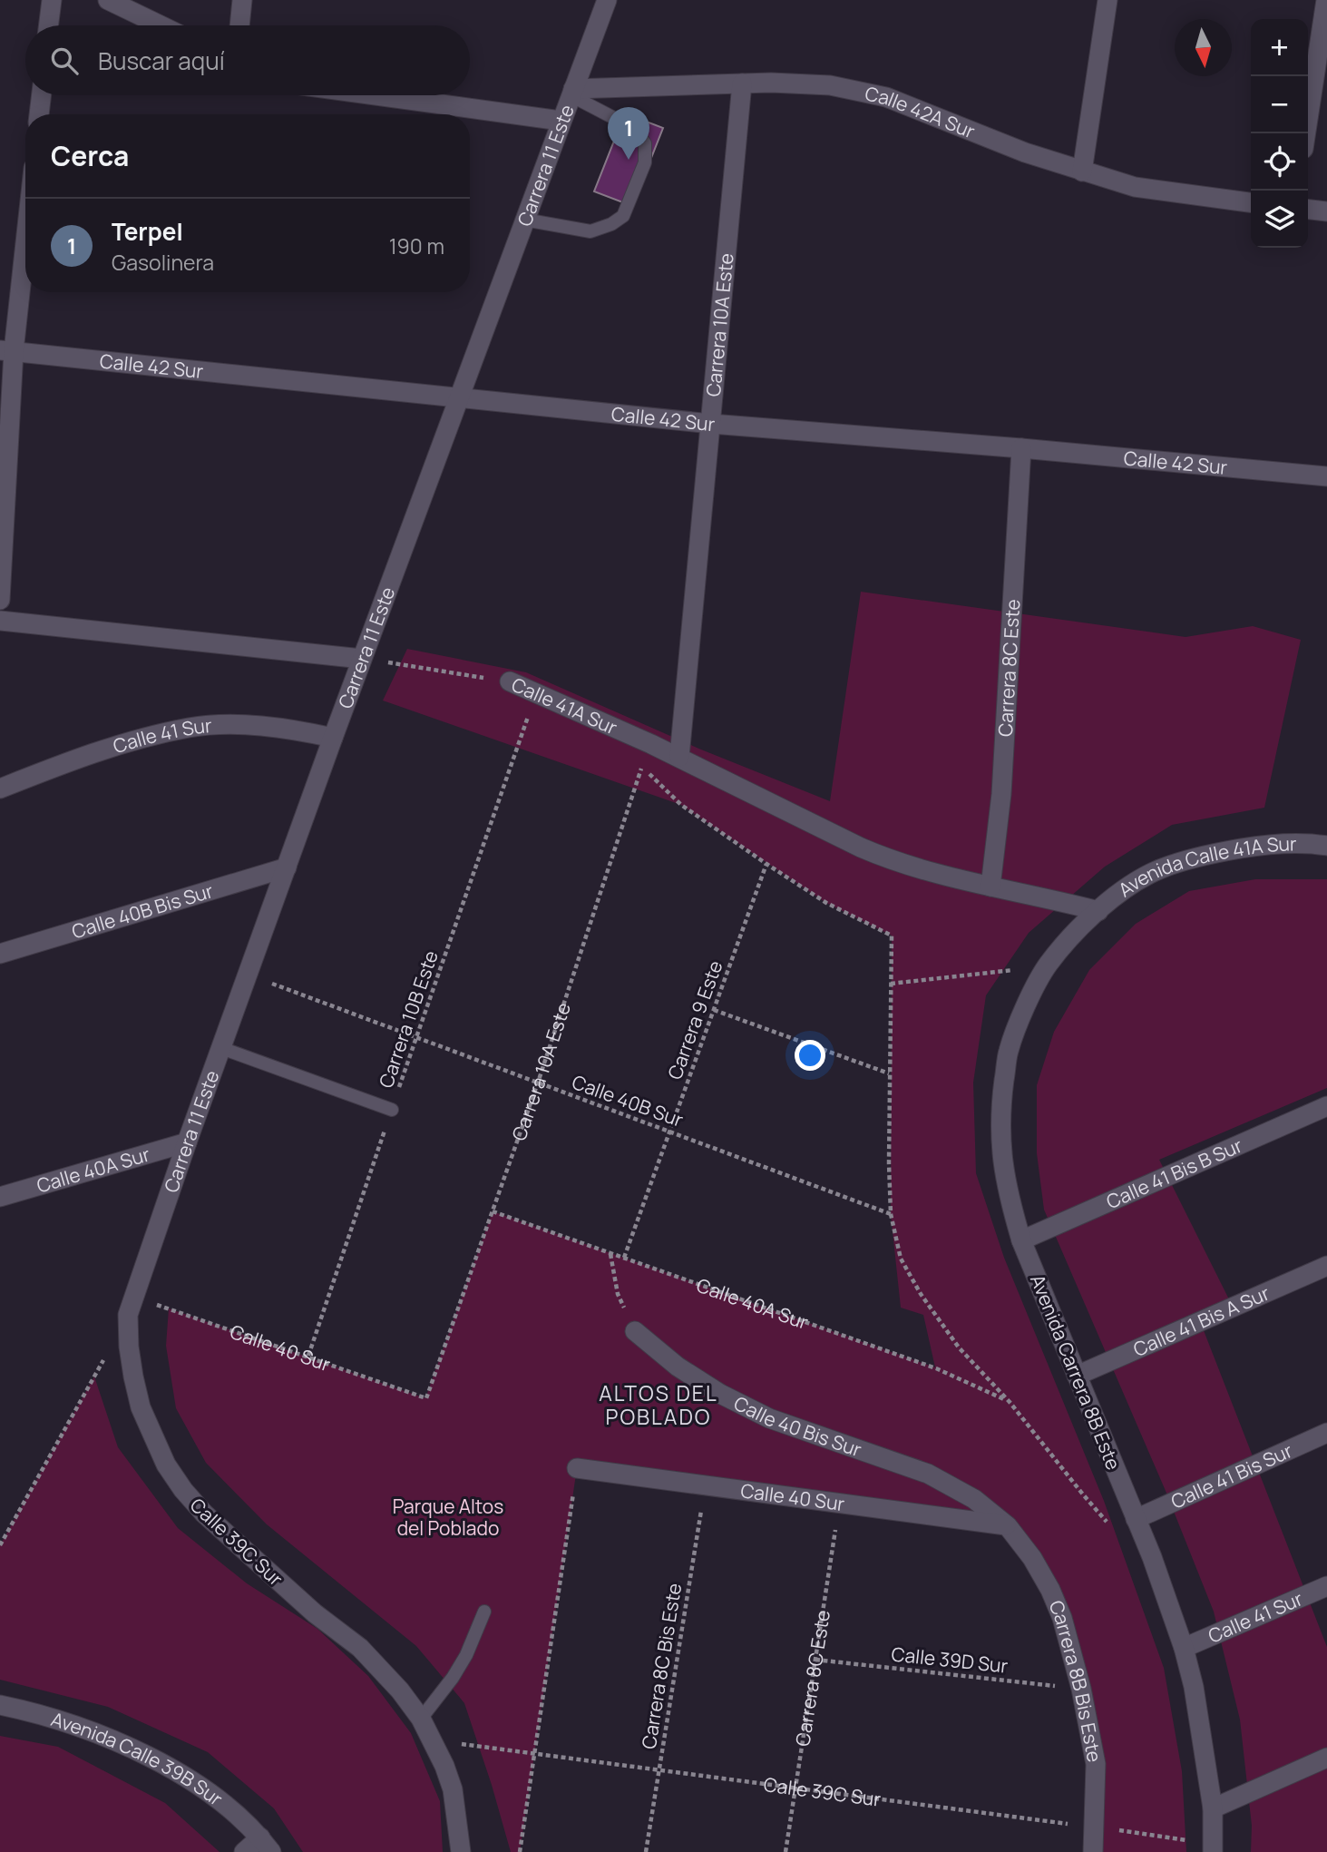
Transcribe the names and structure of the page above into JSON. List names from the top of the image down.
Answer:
{
  "streets": {
    "street": [
      "Calle 42A Sur",
      "Carrera 11 Este",
      "Carrera 10A Este",
      "Calle 42 Sur",
      "Carrera 8C Este",
      "Calle 41A Sur",
      "Calle 41 Sur",
      "Avenida Calle 41A Sur",
      "Calle 40B Bis Sur",
      "Calle 40A Sur",
      "Calle 41 Bis B Sur",
      "Calle 41 Bis A Sur",
      "Calle 40 Sur",
      "Avenida Carrera 8B Este",
      "Calle 40 Bis Sur",
      "Calle 41 Bis Sur",
      "Calle 39C Sur",
      "Carrera 8B Bis Este",
      "Avenida Calle 39B Sur"
    ],
    "path": [
      "Carrera 10B Este",
      "Carrera 9 Este",
      "Calle 40B Sur",
      "Calle 39D Sur",
      "Carrera 8C Bis Este"
    ]
  },
  "crossings": [
    ["Calle 42A Sur", "Carrera 11 Este"],
    ["Calle 42A Sur", "Carrera 10A Este"],
    ["Carrera 11 Este", "Calle 42 Sur"],
    ["Carrera 11 Este", "Calle 41A Sur"],
    ["Carrera 11 Este", "Calle 41 Sur"],
    ["Carrera 11 Este", "Calle 40B Bis Sur"],
    ["Carrera 11 Este", "Calle 40B Sur"],
    ["Carrera 11 Este", "Calle 40A Sur"],
    ["Carrera 11 Este", "Calle 40 Sur"],
    ["Carrera 11 Este", "Calle 39C Sur"],
    ["Carrera 10A Este", "Calle 42 Sur"],
    ["Carrera 10A Este", "Calle 41A Sur"],
    ["Carrera 10A Este", "Carrera 9 Este"],
    ["Carrera 10A Este", "Calle 40B Sur"],
    ["Carrera 10A Este", "Calle 40A Sur"],
    ["Carrera 10A Este", "Calle 40 Sur"],
    ["Calle 42 Sur", "Carrera 8C Este"],
    ["Carrera 8C Este", "Calle 41A Sur"],
    ["Carrera 8C Este", "Calle 40 Sur"],
    ["Carrera 8C Este", "Calle 39C Sur"],
    ["Carrera 8C Este", "Calle 39D Sur"],
    ["Calle 41A Sur", "Avenida Calle 41A Sur"],
    ["Calle 41A Sur", "Carrera 10B Este"],
    ["Calle 41A Sur", "Avenida Carrera 8B Este"],
    ["Calle 41 Sur", "Avenida Carrera 8B Este"],
    ["Avenida Calle 41A Sur", "Avenida Carrera 8B Este"],
    ["Carrera 10B Este", "Calle 40B Sur"],
    ["Carrera 10B Este", "Calle 40 Sur"],
    ["Carrera 9 Este", "Calle 40B Sur"],
    ["Carrera 9 Este", "Calle 40A Sur"],
    ["Calle 41 Bis B Sur", "Avenida Carrera 8B Este"],
    ["Calle 41 Bis A Sur", "Avenida Carrera 8B Este"],
    ["Calle 40 Sur", "Calle 40 Bis Sur"],
    ["Calle 40 Sur", "Calle 39C Sur"],
    ["Calle 40 Sur", "Carrera 8C Bis Este"],
    ["Calle 40 Sur", "Carrera 8B Bis Este"],
    ["Avenida Carrera 8B Este", "Calle 41 Bis Sur"],
    ["Avenida Carrera 8B Este", "Calle 39C Sur"],
    ["Calle 40 Bis Sur", "Carrera 8B Bis Este"],
    ["Calle 39C Sur", "Carrera 8C Bis Este"],
    ["Calle 39C Sur", "Carrera 8B Bis Este"],
    ["Calle 39D Sur", "Carrera 8B Bis Este"]
  ],
  "districts": ["ALTOS DEL POBLADO"],
  "parks": ["Parque Altos del Poblado"],
  "north": "bottom",
  "page": {
    "map_buttons": ["+", "−"],
    "search": "Buscar aquí",
    "pins": "1",
    "heading": "Cerca",
    "list": [
      {
        "mark": "1",
        "name": "Terpel",
        "note": "Gasolinera",
        "value": "190 m"
      }
    ]
  }
}
